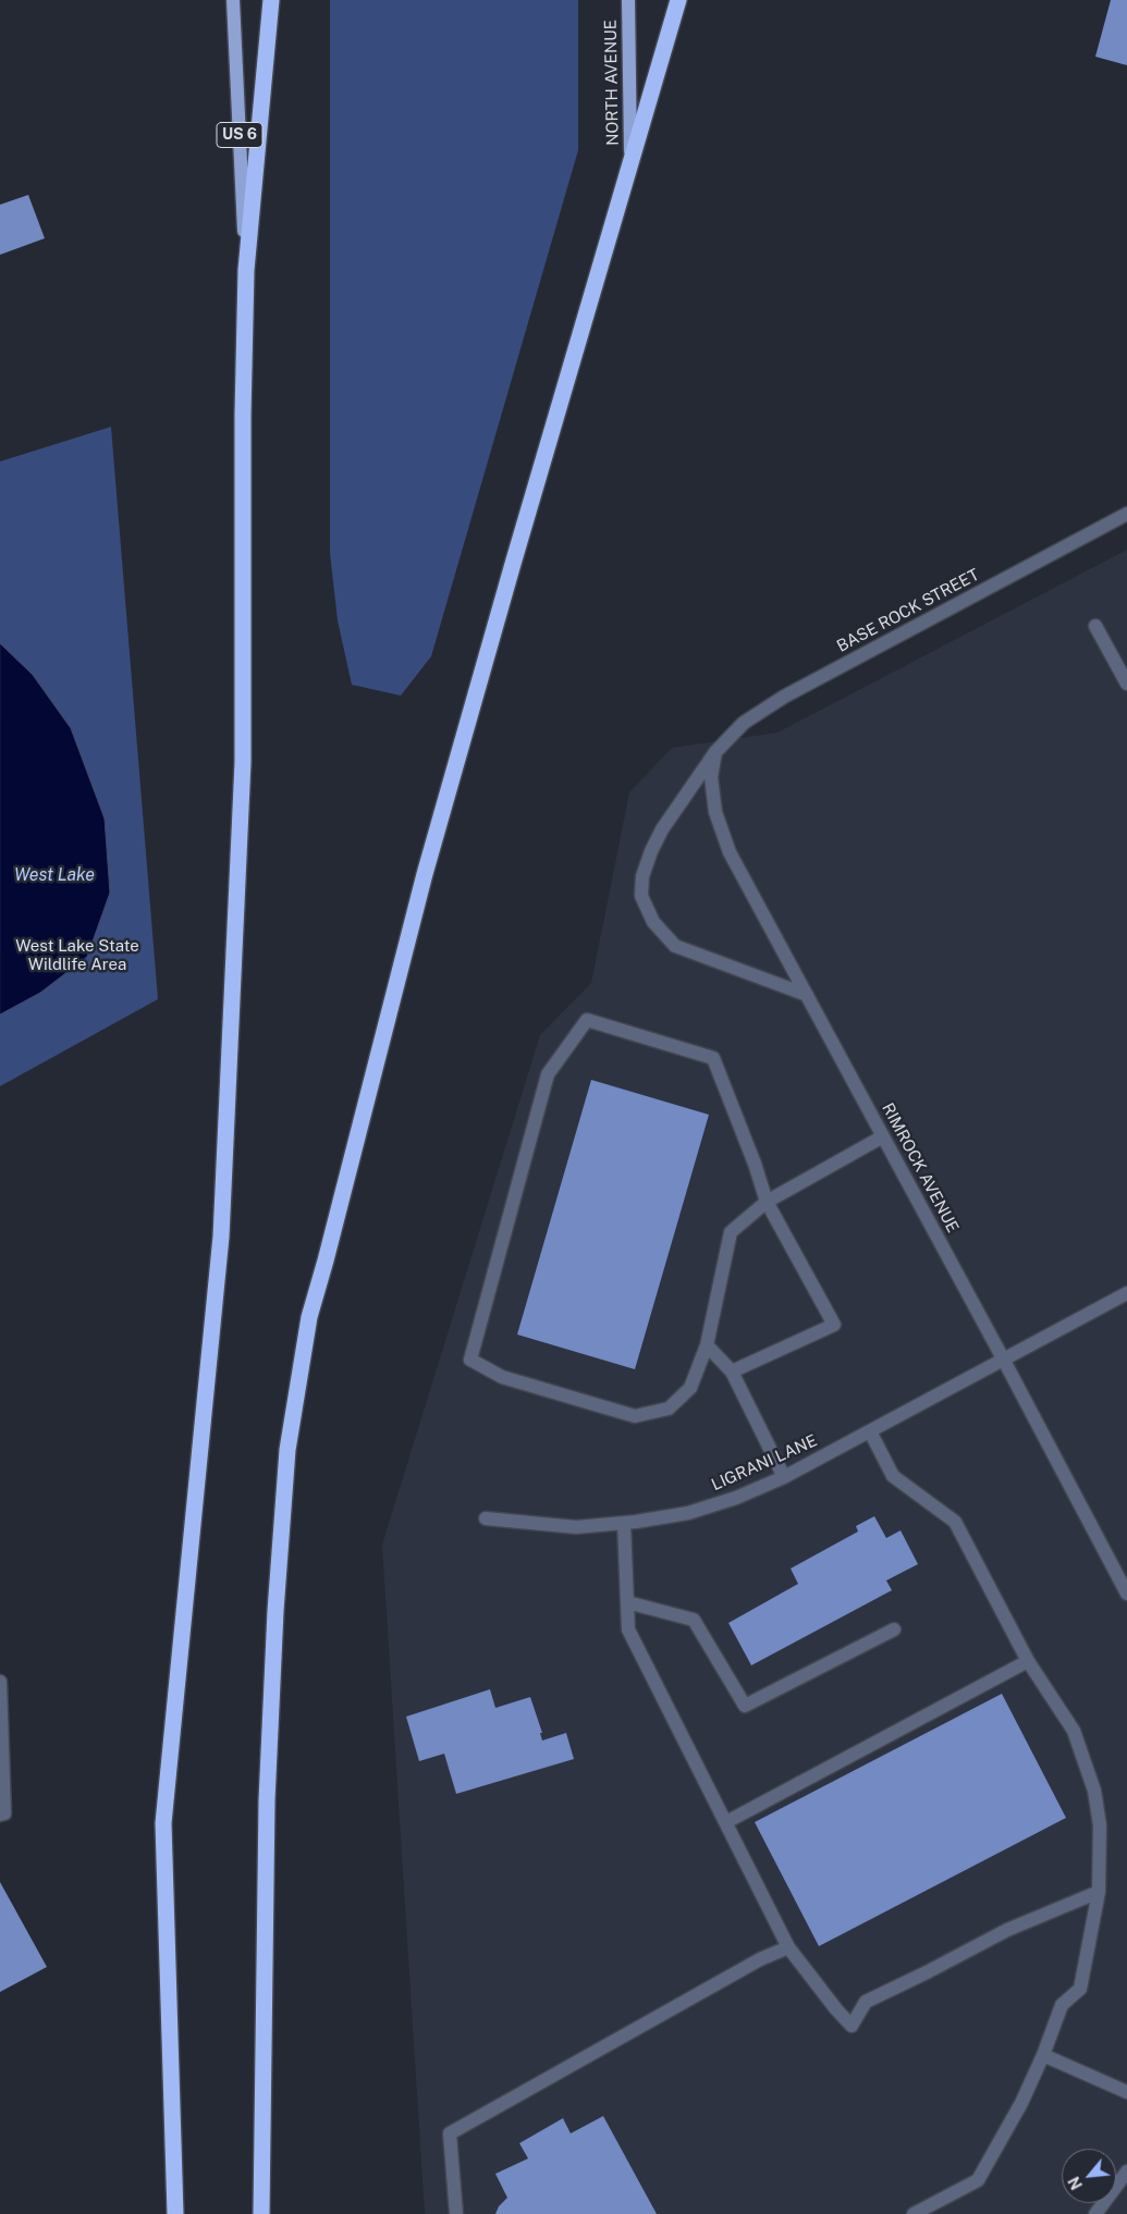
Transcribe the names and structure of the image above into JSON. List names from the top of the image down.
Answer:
{
  "streets": {
    "main road": ["NORTH AVENUE", "US 6"],
    "street": ["BASE ROCK STREET", "RIMROCK AVENUE", "LIGRANI LANE"]
  },
  "crossings": [
    ["BASE ROCK STREET", "RIMROCK AVENUE"],
    ["RIMROCK AVENUE", "LIGRANI LANE"]
  ],
  "water": ["West Lake"],
  "parks": ["West Lake State Wildlife Area"],
  "north": "bottom left"
}
